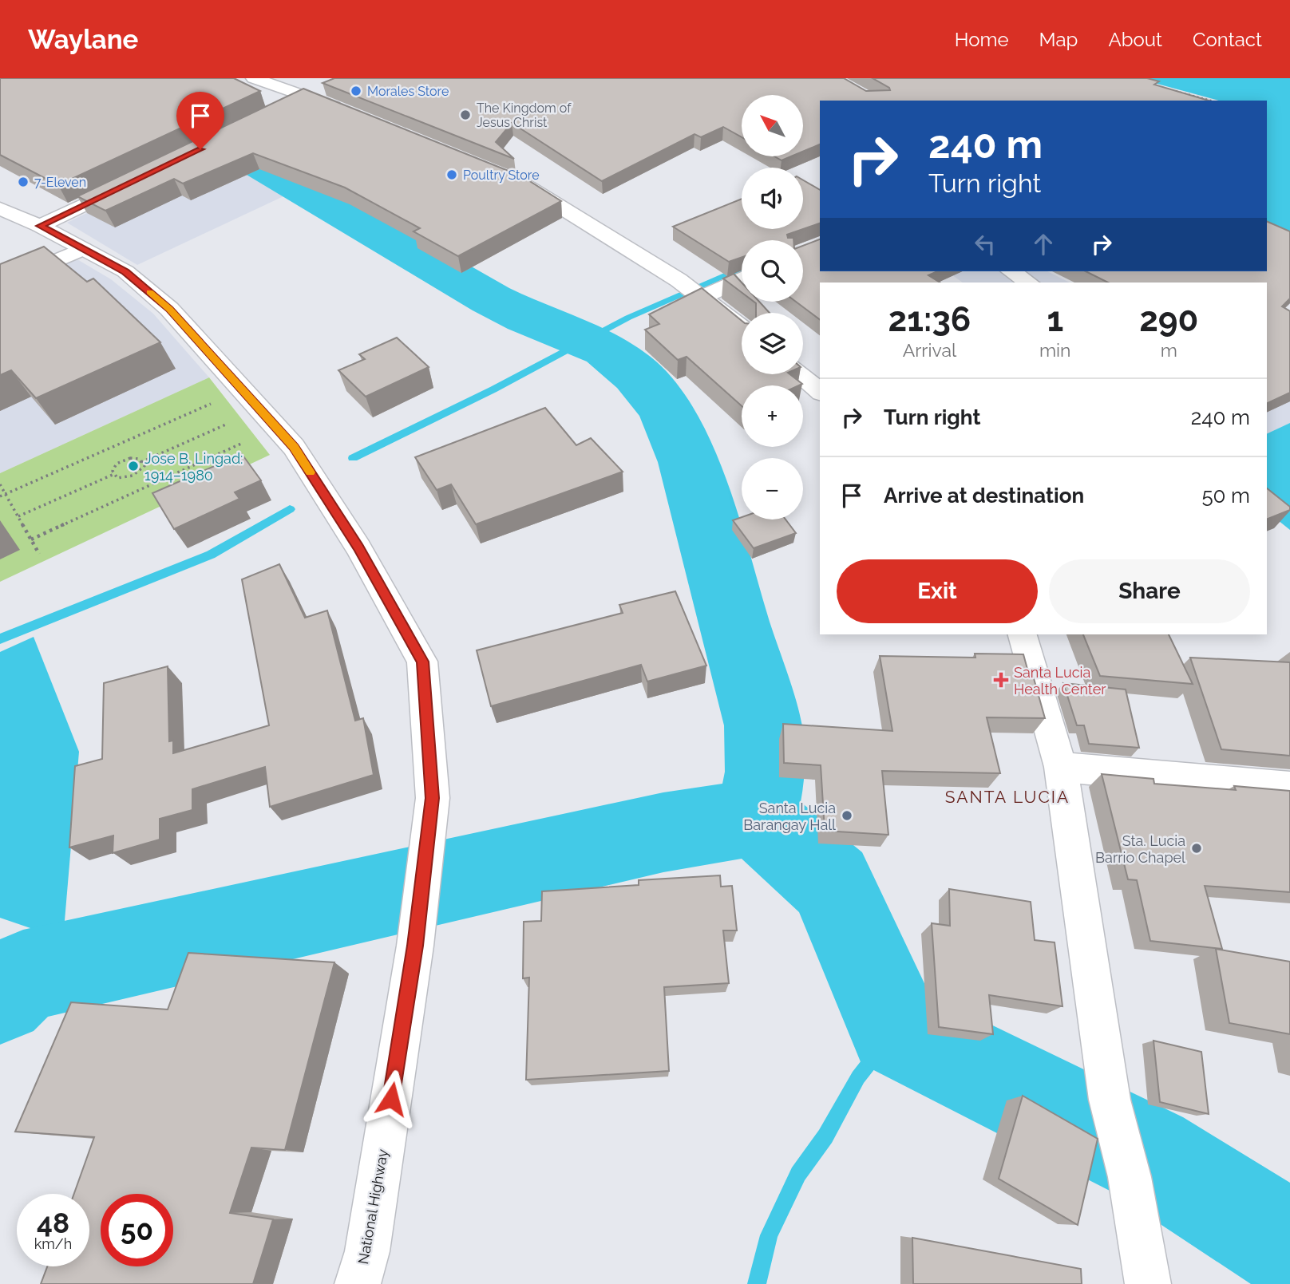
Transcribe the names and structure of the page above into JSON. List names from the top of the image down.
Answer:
{
  "streets": {
    "street": ["National Highway"]
  },
  "districts": ["SANTA LUCIA"],
  "places": {
    "other": [
      "Morales Store",
      "The Kingdom of Jesus Christ",
      "Poultry Store",
      "7-Eleven",
      "Jose B. Lingad: 1914–1980",
      "Santa Lucia Barangay Hall",
      "Sta. Lucia Barrio Chapel"
    ],
    "health": ["Santa Lucia Health Center"]
  },
  "north": "top left",
  "page": {
    "header": "Waylane",
    "nav": [
      "Home",
      "Map",
      "About",
      "Contact"
    ],
    "map_buttons": ["+", "−"],
    "turn": ["240 m", "Turn right"],
    "eta": [
      "21:36",
      "Arrival",
      "1",
      "min",
      "290",
      "m"
    ],
    "list": [
      {
        "name": "Turn right",
        "value": "240 m"
      },
      {
        "name": "Arrive at destination",
        "value": "50 m"
      }
    ],
    "buttons": ["Exit", "Share"],
    "speed": "48 km/h",
    "limit": "50"
  }
}
